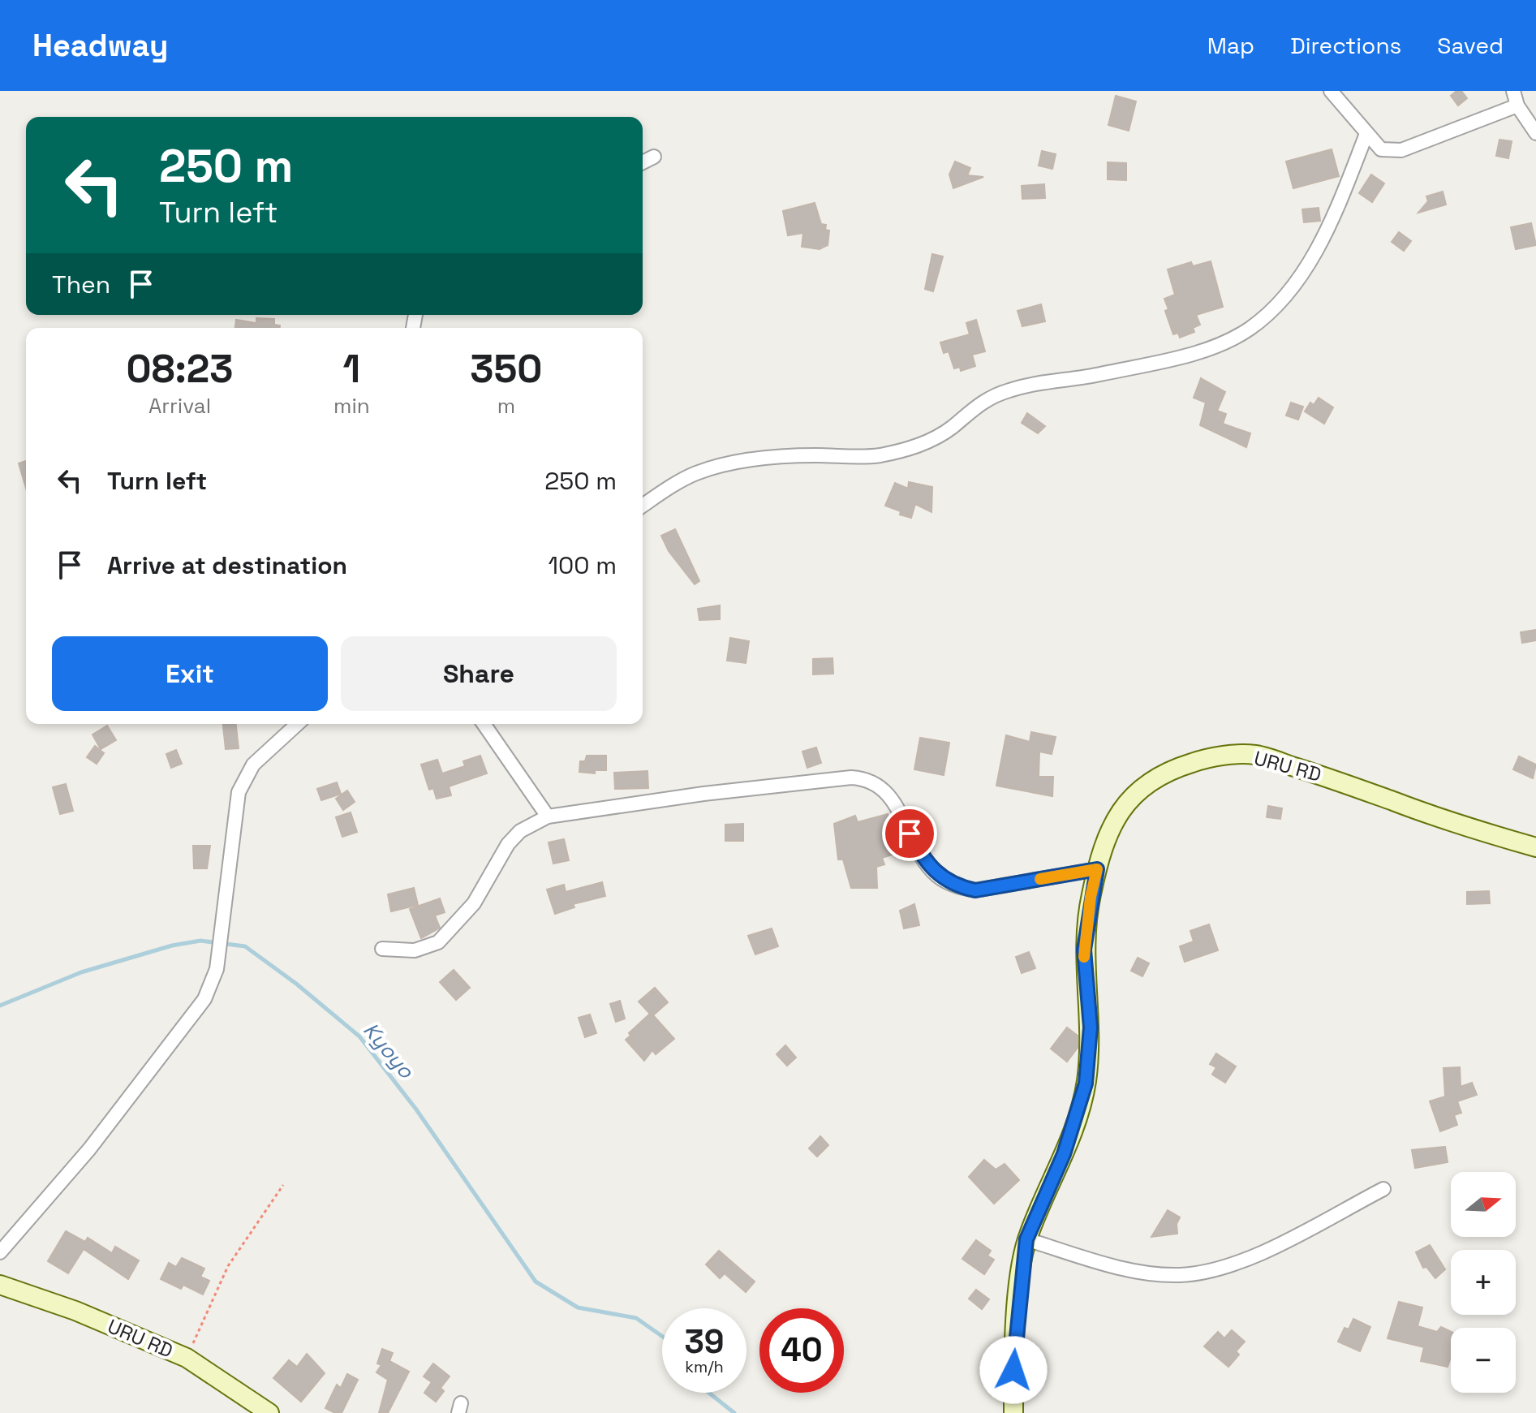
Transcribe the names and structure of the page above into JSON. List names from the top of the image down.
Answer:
{
  "streets": {
    "street": ["URU RD"]
  },
  "water": ["Kyoyo"],
  "north": "right",
  "page": {
    "header": "Headway",
    "nav": ["Map", "Directions", "Saved"],
    "turn": ["250 m", "Turn left"],
    "then": "Then",
    "eta": [
      "08:23",
      "Arrival",
      "1",
      "min",
      "350",
      "m"
    ],
    "list": [
      {
        "name": "Turn left",
        "value": "250 m"
      },
      {
        "name": "Arrive at destination",
        "value": "100 m"
      }
    ],
    "buttons": ["Exit", "Share"],
    "map_buttons": ["+", "−"],
    "speed": "39 km/h",
    "limit": "40"
  }
}
